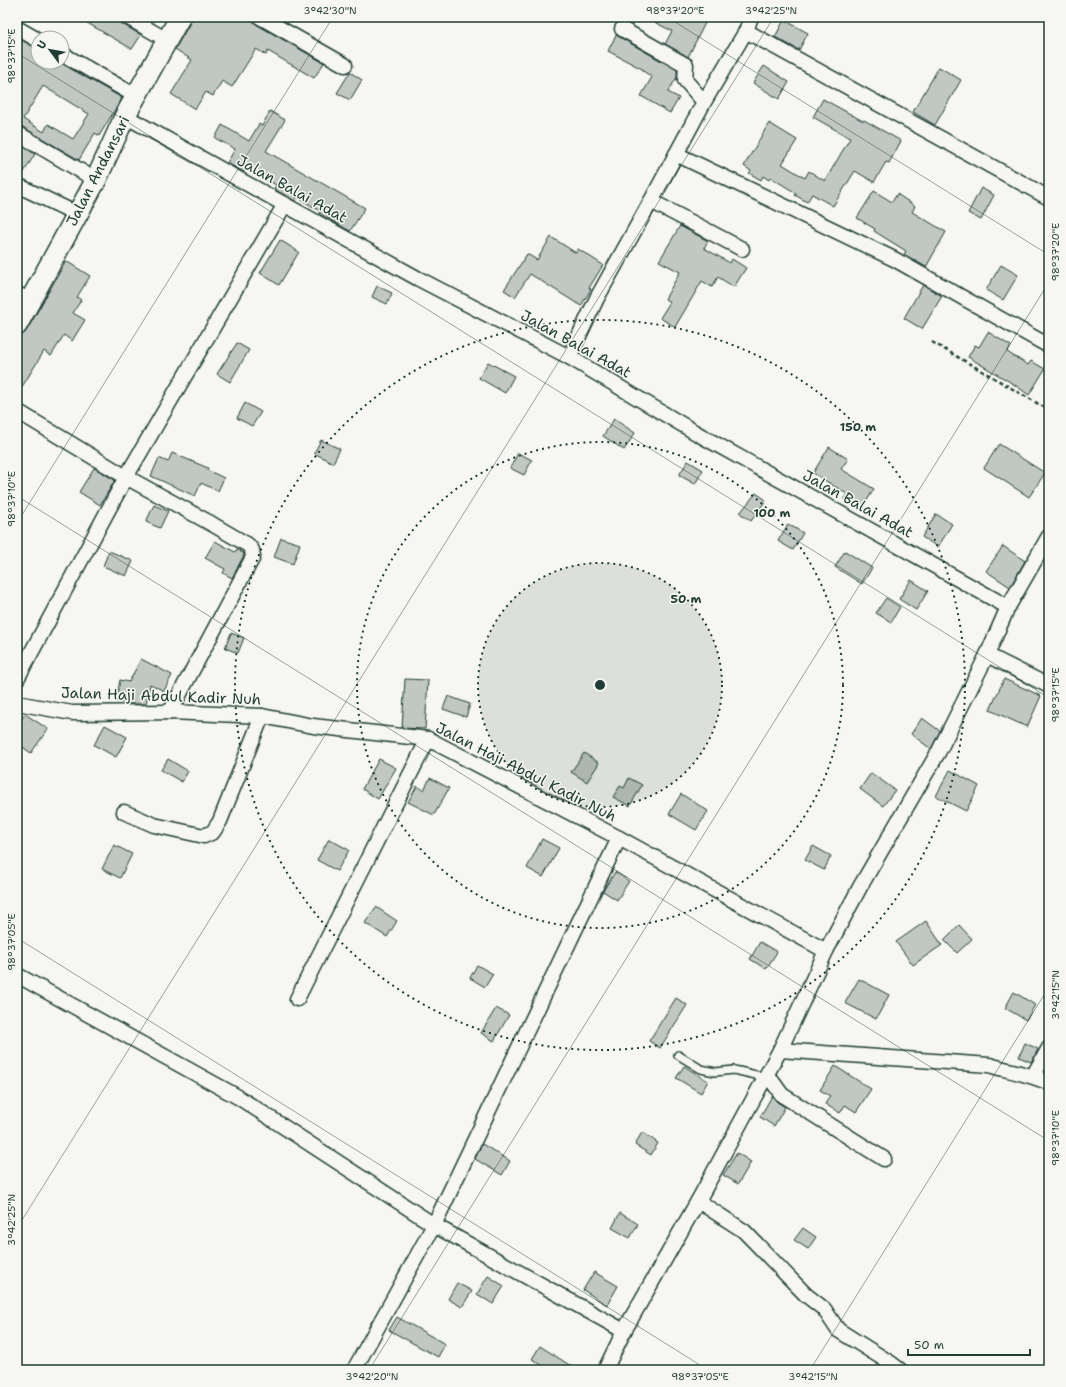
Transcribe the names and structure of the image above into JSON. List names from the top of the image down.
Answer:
{
  "streets": {
    "street": ["Jalan Andansari", "Jalan Balai Adat", "Jalan Haji Abdul Kadir Nuh"]
  },
  "crossings": [
    ["Jalan Andansari", "Jalan Balai Adat"]
  ],
  "scale_bar": "50 m",
  "north": "top left",
  "coordinates": [
    "3°42'30\"N",
    "98°37'20\"E",
    "3°42'25\"N",
    "98°37'15\"E",
    "98°37'10\"E",
    "98°37'05\"E",
    "3°42'15\"N",
    "3°42'20\"N"
  ],
  "rings": ["150 m", "100 m", "50 m"]
}
